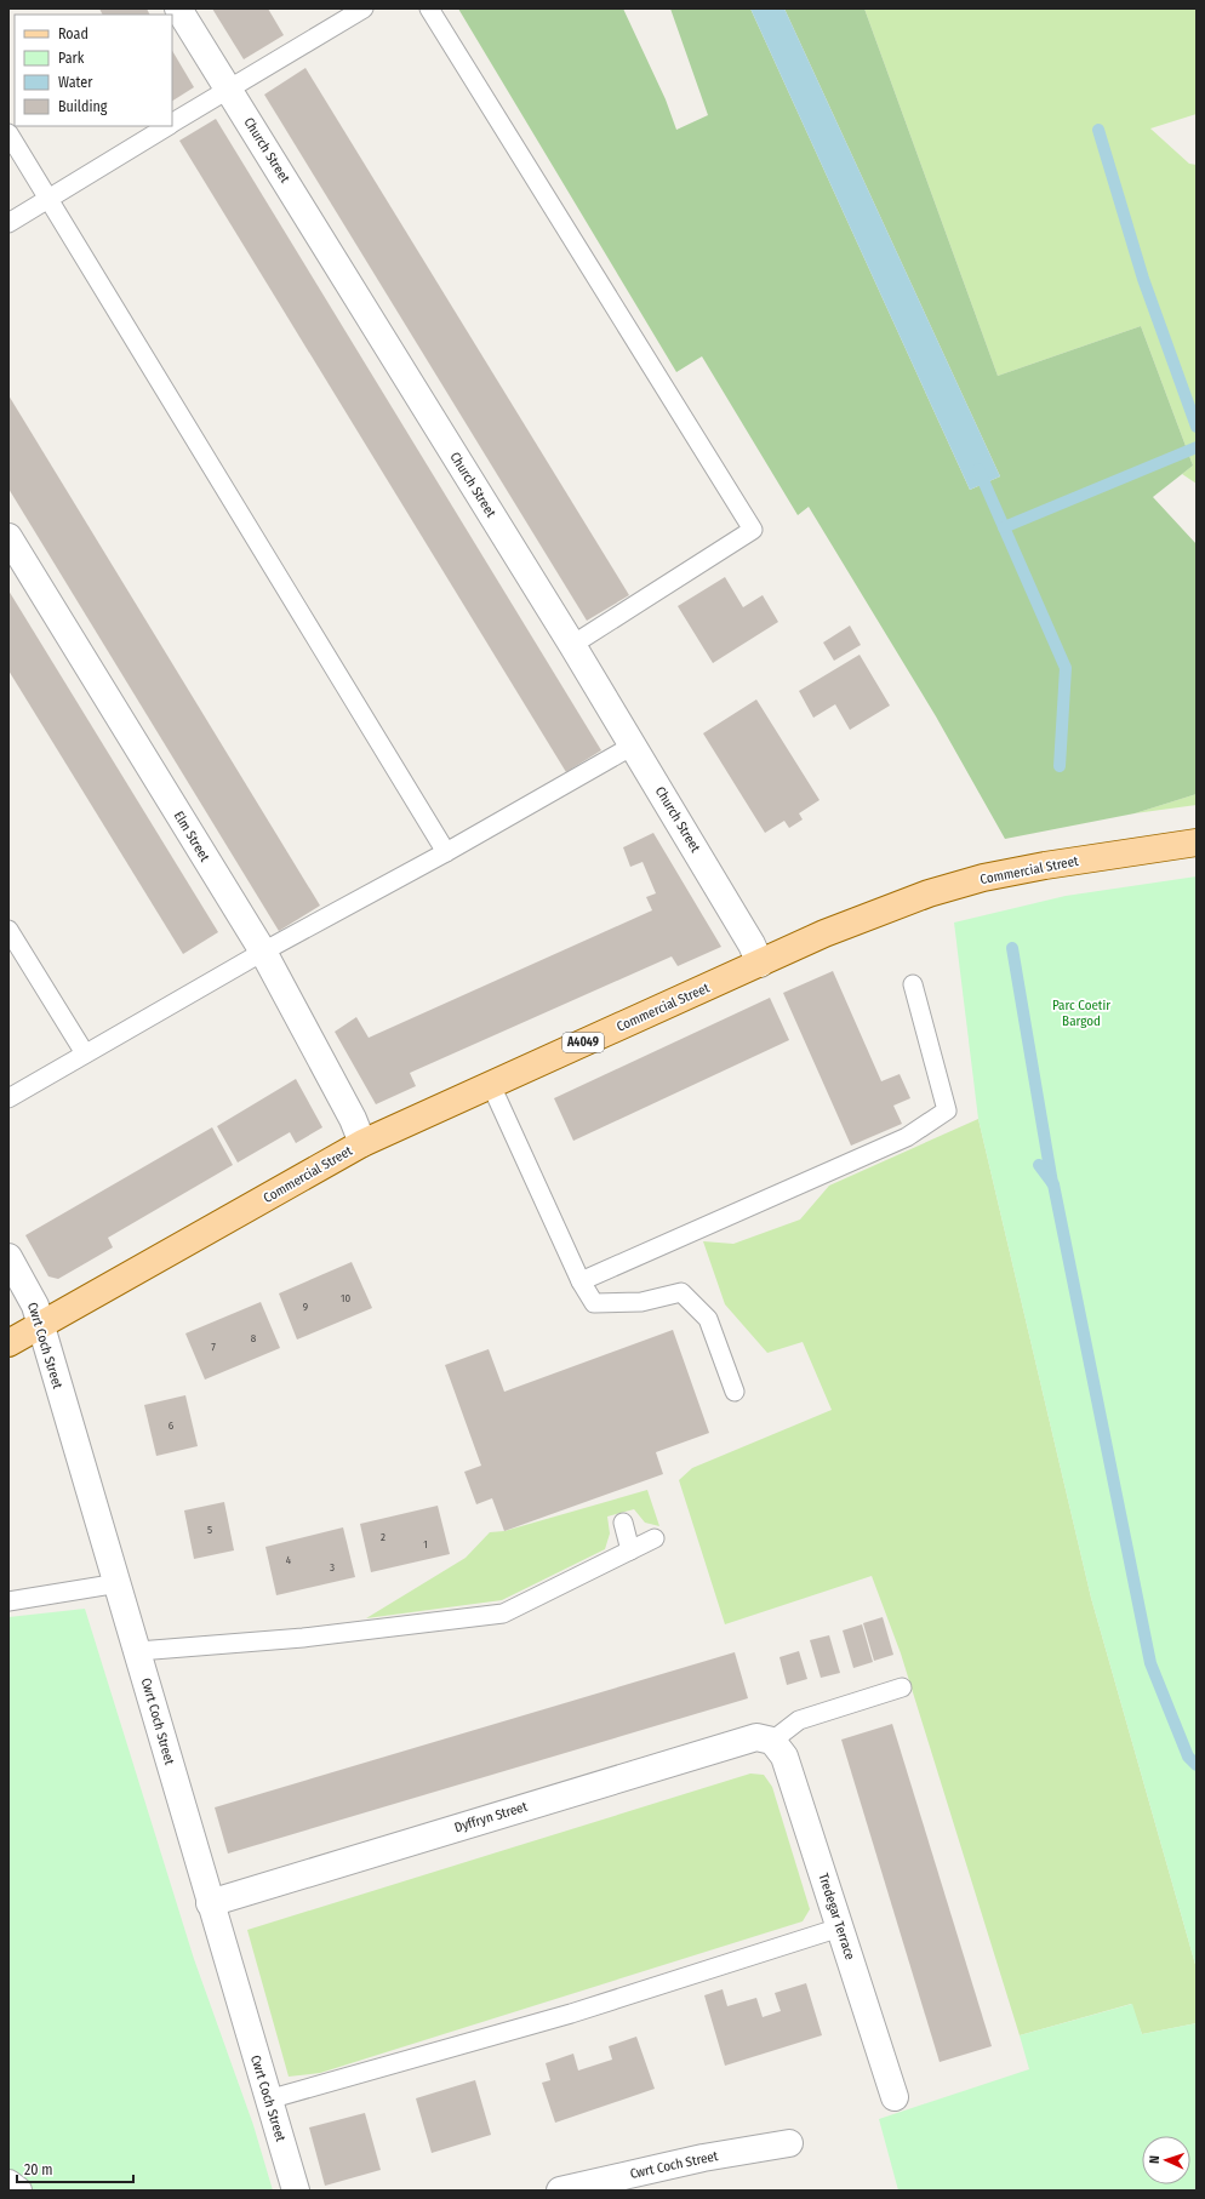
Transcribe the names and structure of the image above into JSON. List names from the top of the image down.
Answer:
{
  "streets": {
    "main road": ["Commercial Street", "A4049"],
    "street": [
      "Church Street",
      "Elm Street",
      "Cwrt Coch Street",
      "Dyffryn Street",
      "Tredegar Terrace"
    ]
  },
  "crossings": [
    ["Church Street", "Commercial Street"],
    ["Elm Street", "Commercial Street"],
    ["Commercial Street", "Cwrt Coch Street"],
    ["Cwrt Coch Street", "Dyffryn Street"],
    ["Dyffryn Street", "Tredegar Terrace"]
  ],
  "parks": ["Parc Coetir Bargod"],
  "house_numbers": [
    "10",
    "9",
    "8",
    "7",
    "6",
    "5",
    "2",
    "1",
    "4",
    "3"
  ],
  "legend": [
    "Road",
    "Park",
    "Water",
    "Building"
  ],
  "scale_bar": "20 m",
  "north": "left"
}
